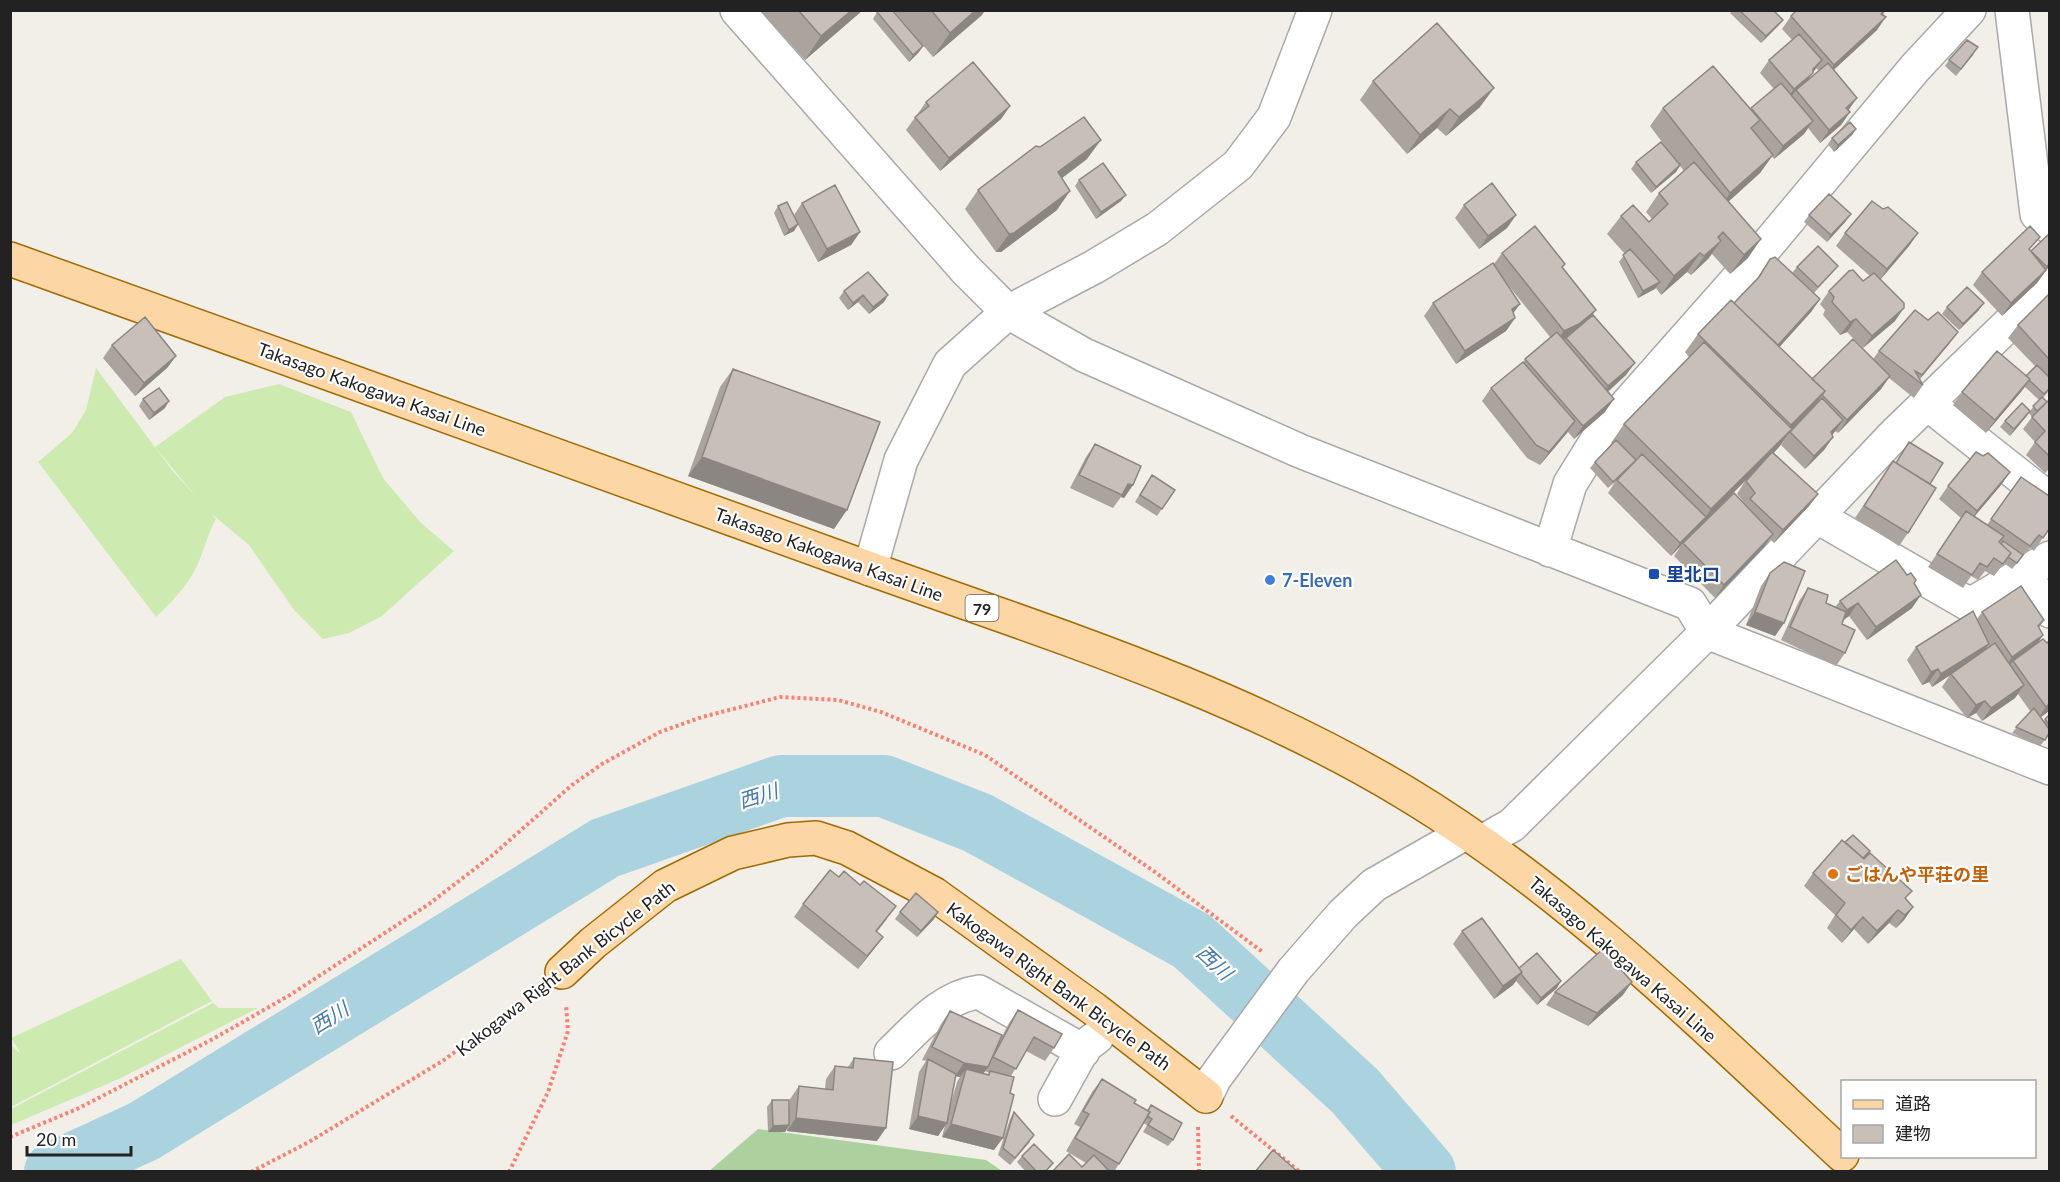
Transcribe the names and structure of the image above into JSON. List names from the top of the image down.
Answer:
{
  "streets": {
    "main road": ["Takasago Kakogawa Kasai Line", "79", "Kakogawa Right Bank Bicycle Path"]
  },
  "water": ["西川"],
  "places": {
    "transit": ["里北口"],
    "other": ["7-Eleven", "ごはんや平荘の里"]
  },
  "legend": ["道路", "建物"],
  "scale_bar": "20 m"
}
